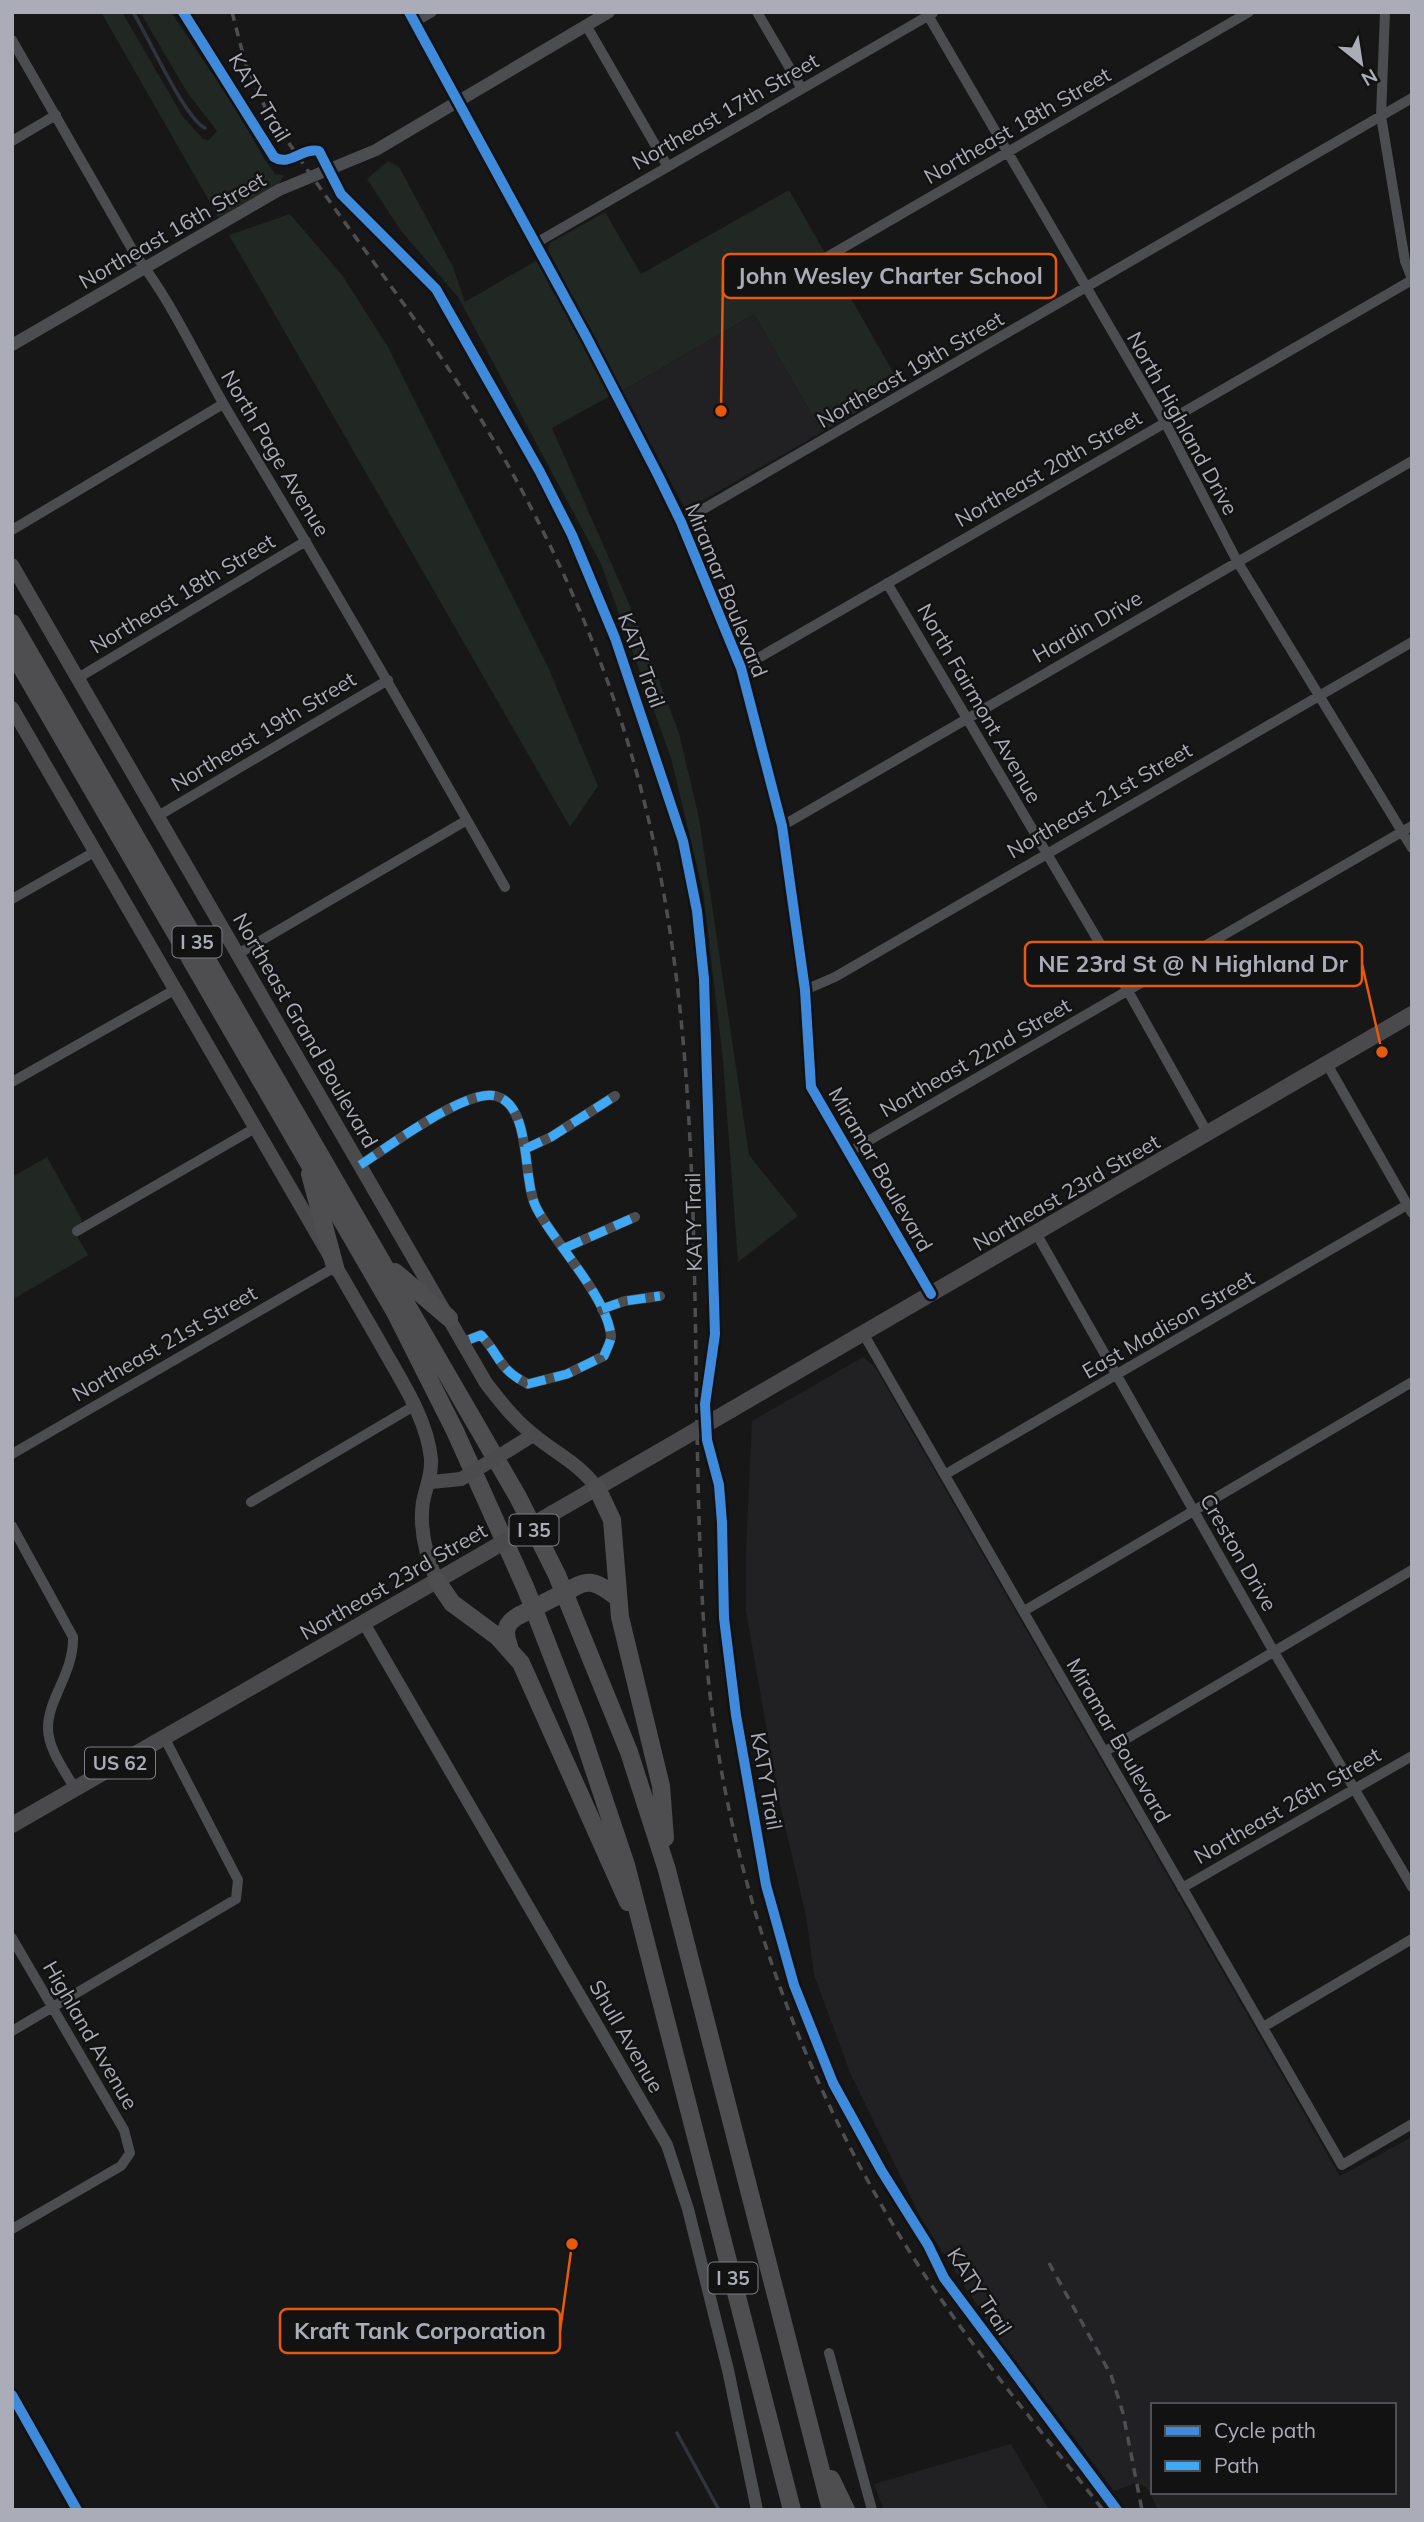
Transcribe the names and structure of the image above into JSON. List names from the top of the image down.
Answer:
{
  "streets": {
    "highway": ["I 35"],
    "main road": ["Northeast Grand Boulevard", "Northeast 23rd Street", "US 62"],
    "street": [
      "Northeast 17th Street",
      "Northeast 18th Street",
      "Northeast 16th Street",
      "Northeast 19th Street",
      "North Highland Drive",
      "North Page Avenue",
      "Northeast 20th Street",
      "Miramar Boulevard",
      "Hardin Drive",
      "North Fairmont Avenue",
      "Northeast 21st Street",
      "Northeast 22nd Street",
      "East Madison Street",
      "Creston Drive",
      "Northeast 26th Street",
      "Highland Avenue",
      "Shull Avenue"
    ],
    "cycle path": ["KATY Trail"]
  },
  "crossings": [
    ["Northeast 17th Street", "North Highland Drive"],
    ["Northeast 17th Street", "Miramar Boulevard"],
    ["Northeast 18th Street", "North Highland Drive"],
    ["Northeast 18th Street", "North Page Avenue"],
    ["Northeast 18th Street", "Northeast Grand Boulevard"],
    ["Northeast 16th Street", "North Page Avenue"],
    ["Northeast 16th Street", "Miramar Boulevard"],
    ["Northeast 19th Street", "North Highland Drive"],
    ["Northeast 19th Street", "North Page Avenue"],
    ["Northeast 19th Street", "Miramar Boulevard"],
    ["Northeast 19th Street", "Northeast Grand Boulevard"],
    ["North Highland Drive", "Northeast 20th Street"],
    ["North Highland Drive", "Hardin Drive"],
    ["North Highland Drive", "Northeast 21st Street"],
    ["North Highland Drive", "Northeast 22nd Street"],
    ["Northeast 20th Street", "Miramar Boulevard"],
    ["Northeast 20th Street", "North Fairmont Avenue"],
    ["Miramar Boulevard", "Hardin Drive"],
    ["Miramar Boulevard", "Northeast 21st Street"],
    ["Miramar Boulevard", "Northeast 22nd Street"],
    ["Miramar Boulevard", "Northeast 23rd Street"],
    ["Miramar Boulevard", "East Madison Street"],
    ["Miramar Boulevard", "Northeast 26th Street"],
    ["Hardin Drive", "North Fairmont Avenue"],
    ["North Fairmont Avenue", "Northeast 21st Street"],
    ["North Fairmont Avenue", "Northeast 22nd Street"],
    ["North Fairmont Avenue", "Northeast 23rd Street"],
    ["Northeast Grand Boulevard", "Northeast 23rd Street"],
    ["Northeast 23rd Street", "Creston Drive"],
    ["Northeast 23rd Street", "Shull Avenue"],
    ["East Madison Street", "Creston Drive"],
    ["Creston Drive", "Northeast 26th Street"]
  ],
  "places": ["John Wesley Charter School", "NE 23rd St @ N Highland Dr", "Kraft Tank Corporation"],
  "legend": ["Cycle path", "Path"],
  "north": "bottom right"
}
